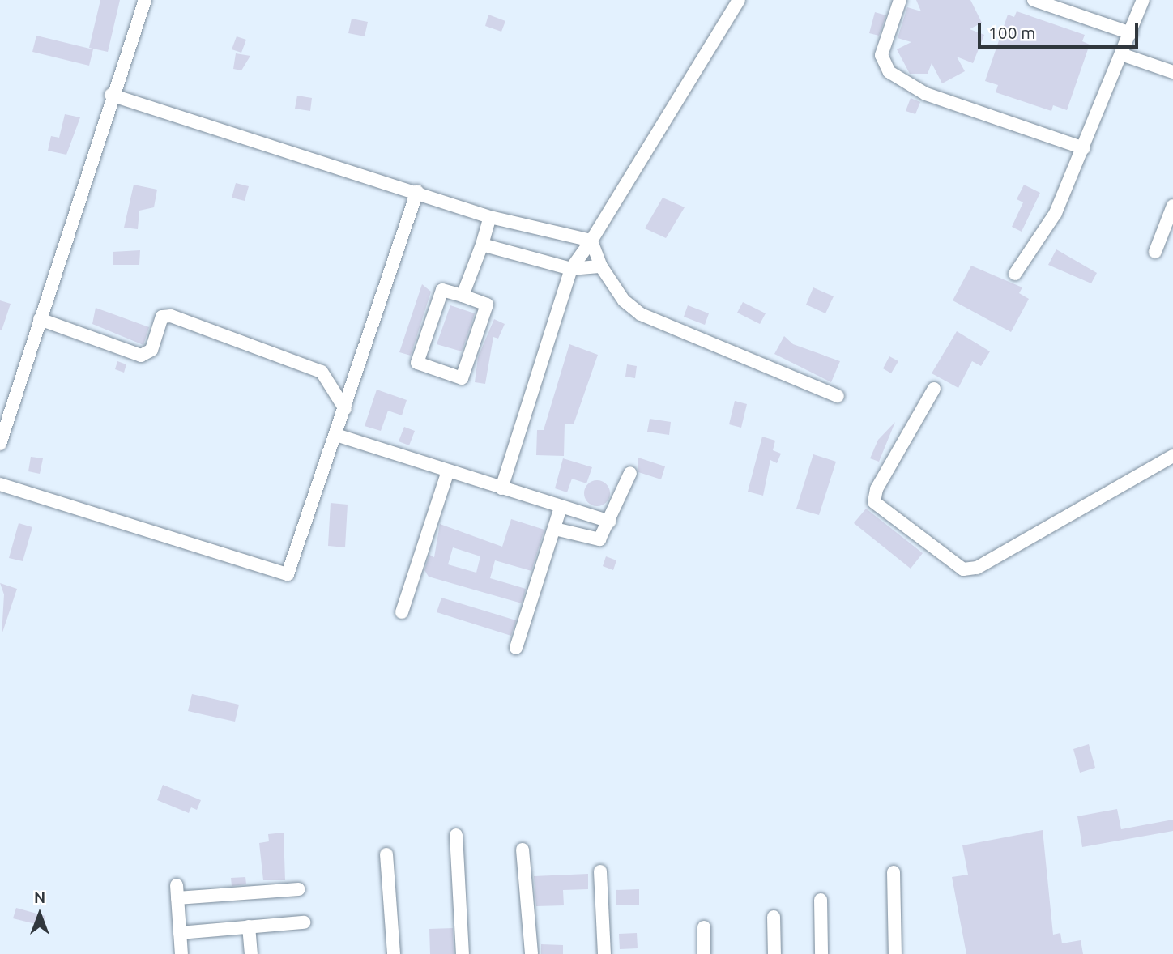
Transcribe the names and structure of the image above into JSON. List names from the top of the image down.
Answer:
{
  "scale_bar": "100 m",
  "north": "top"
}
